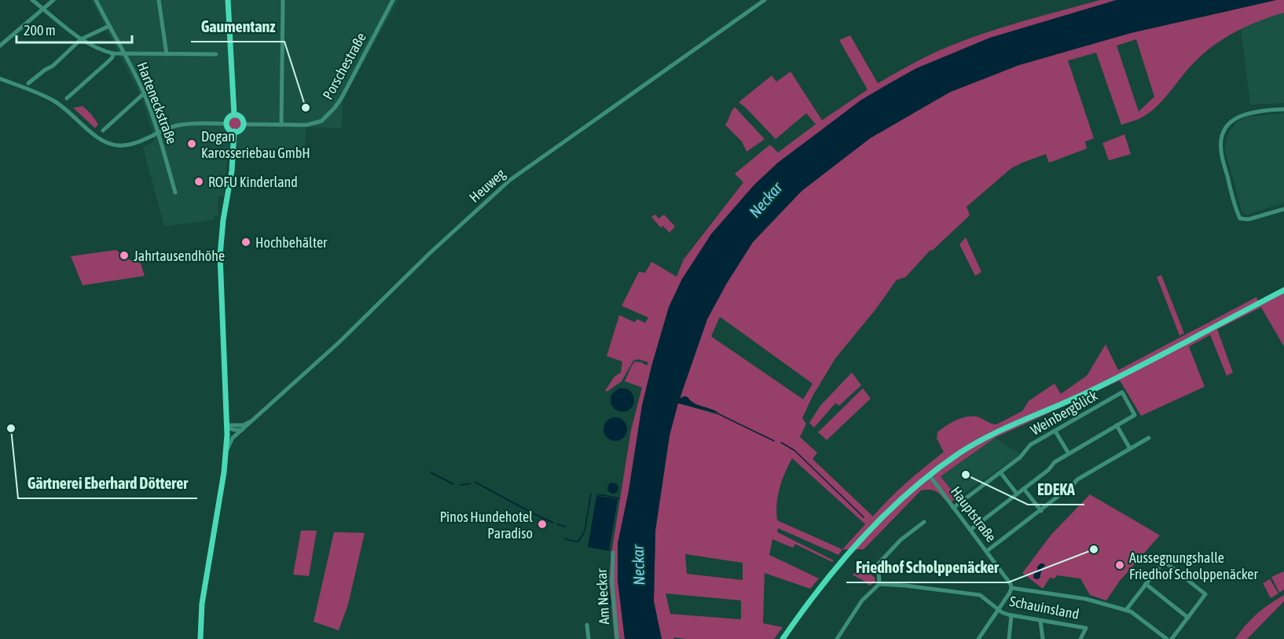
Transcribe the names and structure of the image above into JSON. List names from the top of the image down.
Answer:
{
  "streets": {
    "street": [
      "Porschestraße",
      "Harteneckstraße",
      "Heuweg",
      "Weinbergblick",
      "Hauptstraße",
      "Am Neckar",
      "Schauinsland"
    ]
  },
  "crossings": [
    ["Weinbergblick", "Hauptstraße"]
  ],
  "water": ["Neckar"],
  "places": [
    "Gaumentanz",
    "Dogan Karosseriebau GmbH",
    "ROFU Kinderland",
    "Hochbehälter",
    "Jahrtausendhöhe",
    "Gärtnerei Eberhard Dötterer",
    "EDEKA",
    "Pinos Hundehotel Paradiso",
    "Friedhof Scholppenäcker",
    "Aussegnungshalle Friedhof Scholppenäcker"
  ],
  "scale_bar": "200 m"
}
